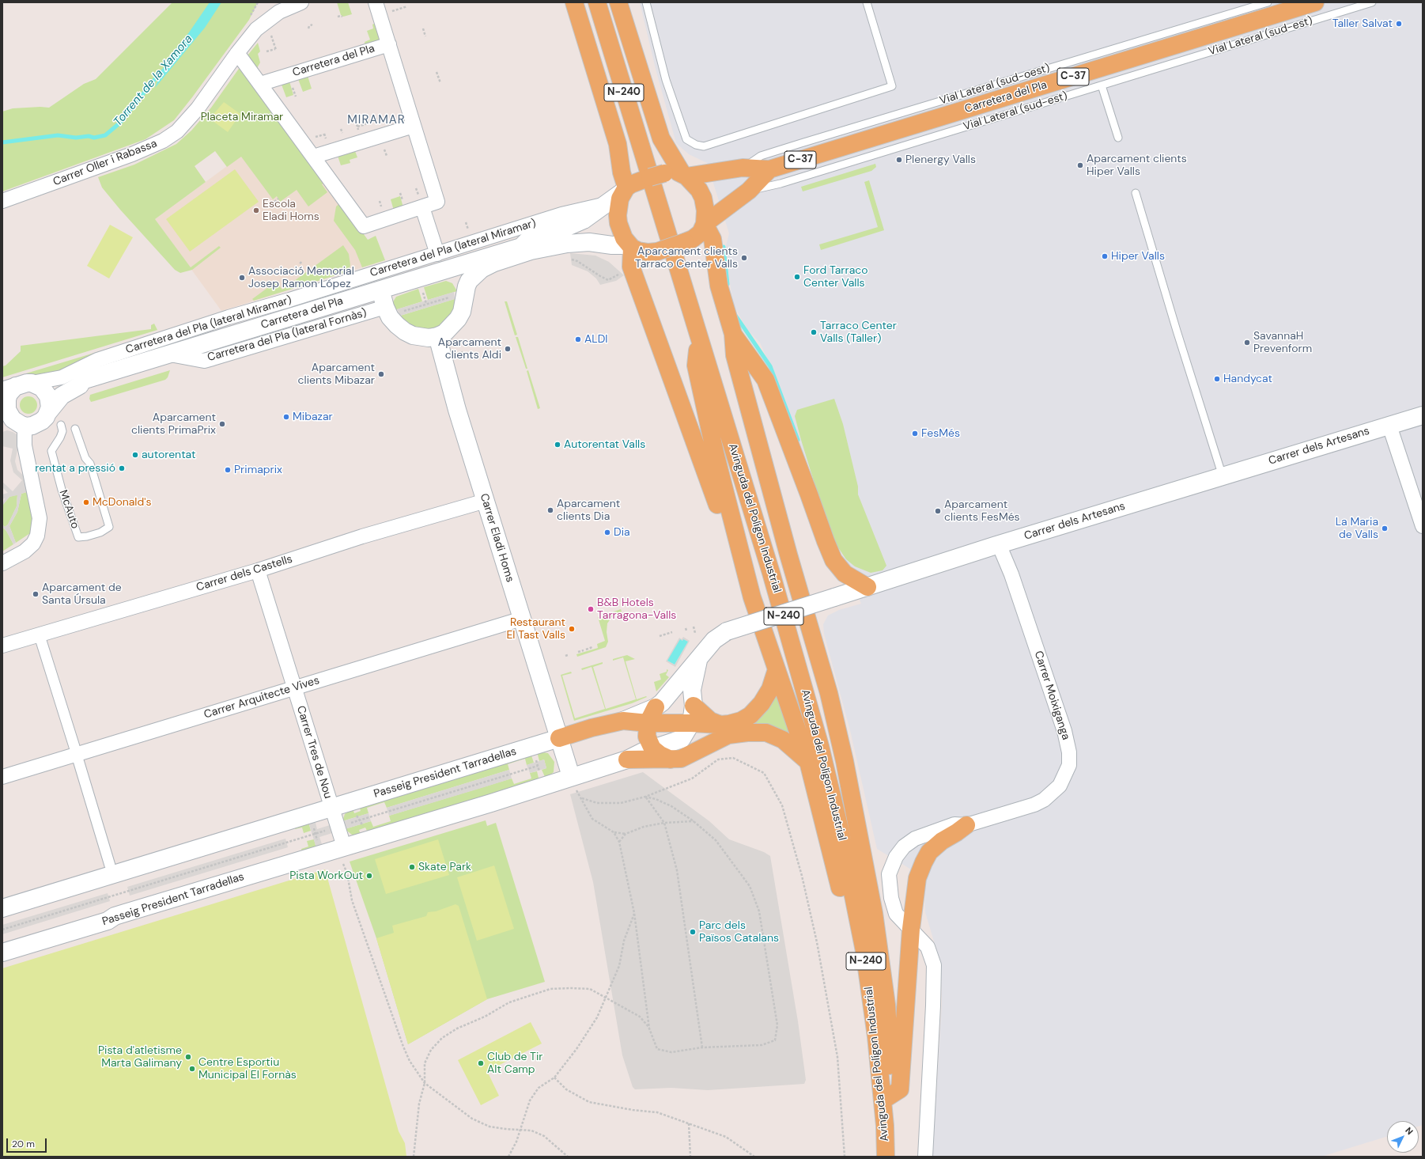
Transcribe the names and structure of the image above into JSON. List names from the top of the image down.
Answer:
{
  "streets": {
    "main road": [
      "Carretera del Pla",
      "C-37",
      "N-240",
      "Avinguda del Polígon Industrial"
    ],
    "street": [
      "Carrer Oller i Rabassa",
      "Carretera del Pla (lateral Miramar)",
      "Carretera del Pla (lateral Fornàs)",
      "Carrer dels Artesans",
      "Carrer Eladi Homs",
      "Carrer dels Castells",
      "Carrer Moixiganga",
      "Carrer Arquitecte Vives",
      "Carrer Tres de Nou",
      "Passeig President Tarradellas"
    ],
    "lane": ["Vial Lateral (sud-est)", "Vial Lateral (sud-oest)", "McAuto"]
  },
  "crossings": [
    ["Vial Lateral (sud-est)", "C-37"],
    ["Carretera del Pla", "C-37"],
    ["Carretera del Pla", "Carrer Oller i Rabassa"],
    ["Carretera del Pla", "Carretera del Pla (lateral Fornàs)"],
    ["C-37", "Vial Lateral (sud-oest)"],
    ["Carrer dels Artesans", "Carrer Moixiganga"],
    ["Carrer Eladi Homs", "Carrer dels Castells"],
    ["Carrer Eladi Homs", "Carrer Arquitecte Vives"],
    ["Carrer Eladi Homs", "Passeig President Tarradellas"],
    ["Carrer dels Castells", "Carrer Tres de Nou"],
    ["Carrer Arquitecte Vives", "Carrer Tres de Nou"],
    ["Carrer Tres de Nou", "Passeig President Tarradellas"]
  ],
  "districts": ["MIRAMAR"],
  "water": ["Torrent de la Xamora"],
  "parks": ["Placeta Miramar"],
  "places": [
    "Taller Salvat",
    "Plenergy Valls",
    "Aparcament clients Hiper Valls",
    "Escola Eladi Homs",
    "Hiper Valls",
    "Aparcament clients Tarraco Center Valls",
    "Ford Tarraco Center Valls",
    "Associació Memorial Josep Ramon López",
    "Tarraco Center Valls (Taller)",
    "ALDI",
    "SavannaH Prevenform",
    "Aparcament clients Aldi",
    "Aparcament clients Mibazar",
    "Handycat",
    "Mibazar",
    "Aparcament clients PrimaPrix",
    "FesMés",
    "Autorentat Valls",
    "autorentat",
    "rentat a pressió",
    "Primaprix",
    "McDonald's",
    "Aparcament clients Dia",
    "Aparcament clients FesMés",
    "La Maria de Valls",
    "Dia",
    "Aparcament de Santa Úrsula",
    "B&B Hotels Tarragona-Valls",
    "Restaurant El Tast Valls",
    "Skate Park",
    "Pista WorkOut",
    "Parc dels Països Catalans",
    "Pista d'atletisme Marta Galimany",
    "Club de Tir Alt Camp",
    "Centre Esportiu Municipal El Fornàs"
  ],
  "scale_bar": "20 m",
  "north": "top right"
}
